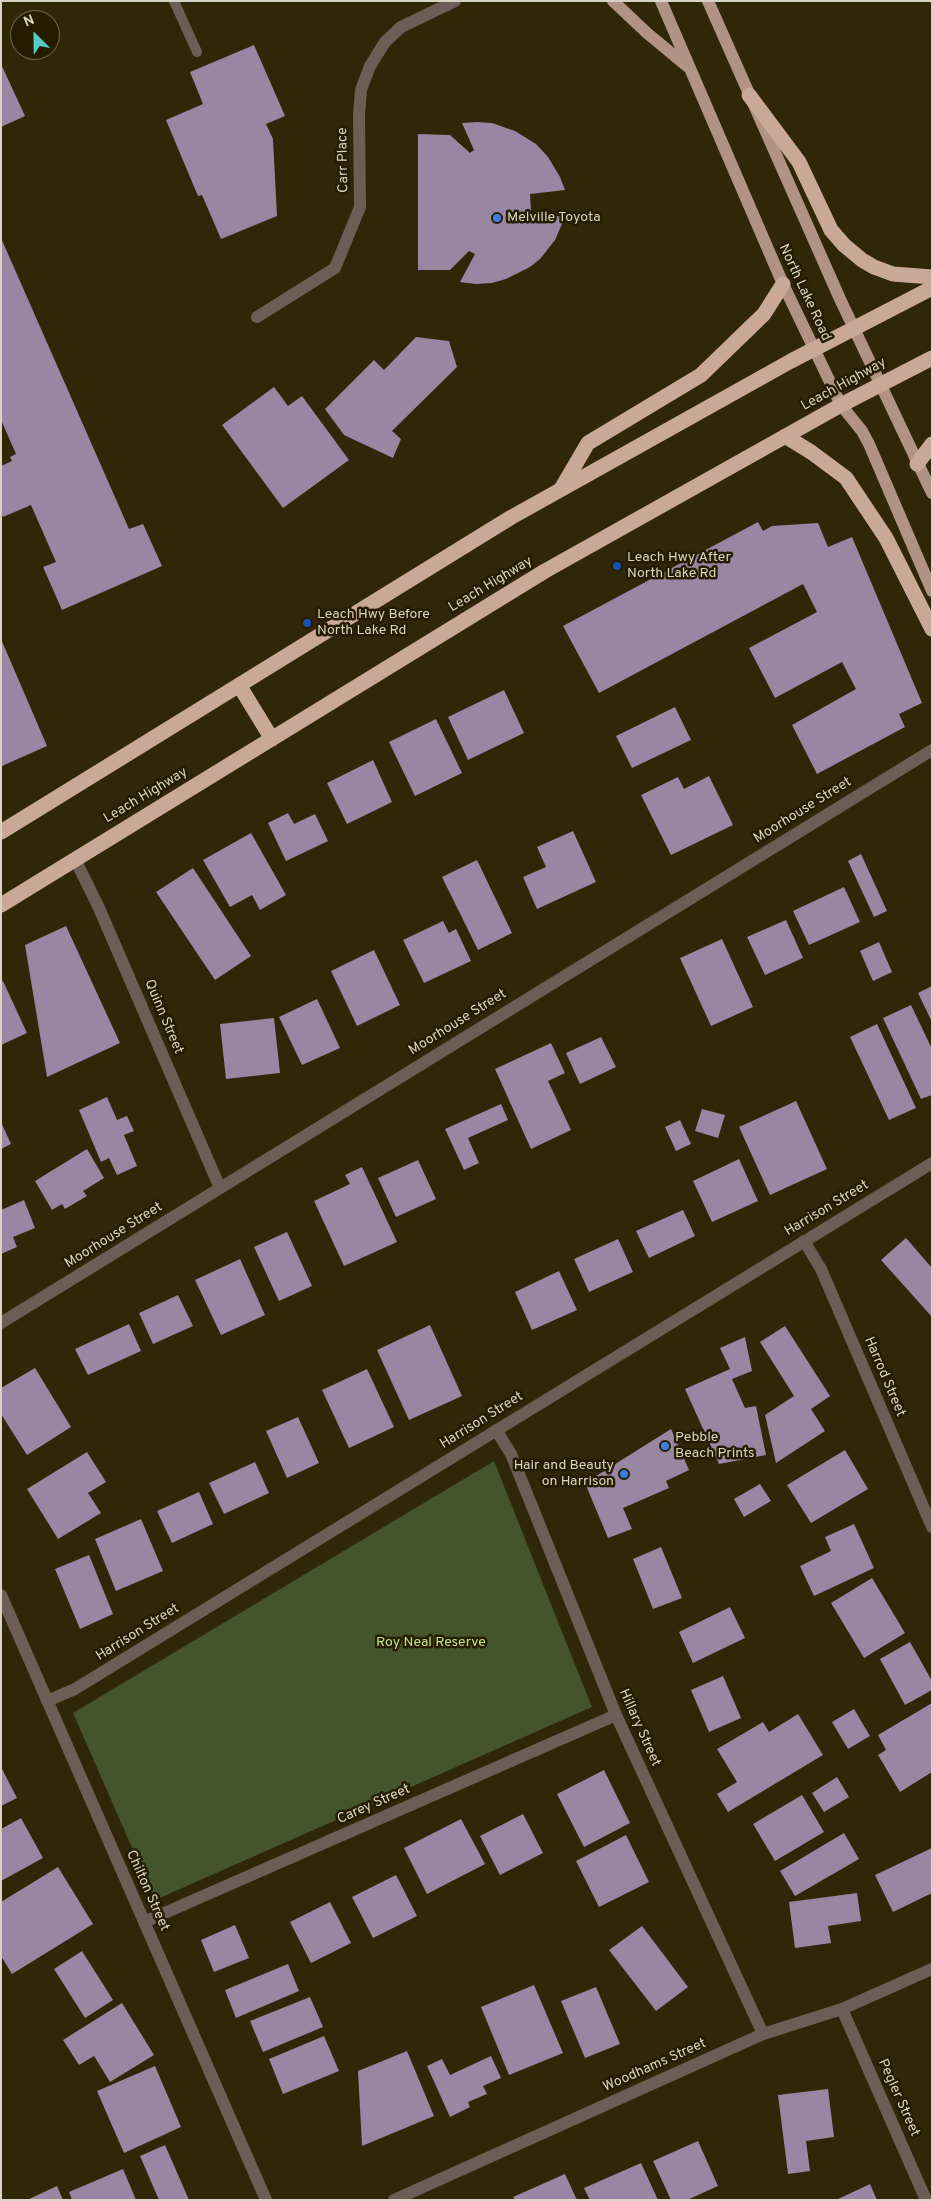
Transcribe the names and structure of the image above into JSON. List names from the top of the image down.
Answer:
{
  "streets": {
    "highway": ["Leach Highway"],
    "main road": ["North Lake Road"],
    "street": [
      "Carr Place",
      "Moorhouse Street",
      "Quinn Street",
      "Harrison Street",
      "Harrod Street",
      "Hillary Street",
      "Carey Street",
      "Chilton Street",
      "Woodhams Street",
      "Pegler Street"
    ]
  },
  "crossings": [
    ["North Lake Road", "Leach Highway"],
    ["Leach Highway", "Quinn Street"],
    ["Moorhouse Street", "Quinn Street"],
    ["Harrison Street", "Harrod Street"],
    ["Harrison Street", "Hillary Street"],
    ["Harrison Street", "Chilton Street"],
    ["Hillary Street", "Carey Street"],
    ["Hillary Street", "Woodhams Street"],
    ["Carey Street", "Chilton Street"],
    ["Woodhams Street", "Pegler Street"]
  ],
  "parks": ["Roy Neal Reserve"],
  "places": [
    "Melville Toyota",
    "Leach Hwy After North Lake Rd",
    "Leach Hwy Before North Lake Rd",
    "Pebble Beach Prints",
    "Hair and Beauty on Harrison"
  ],
  "north": "top left"
}
